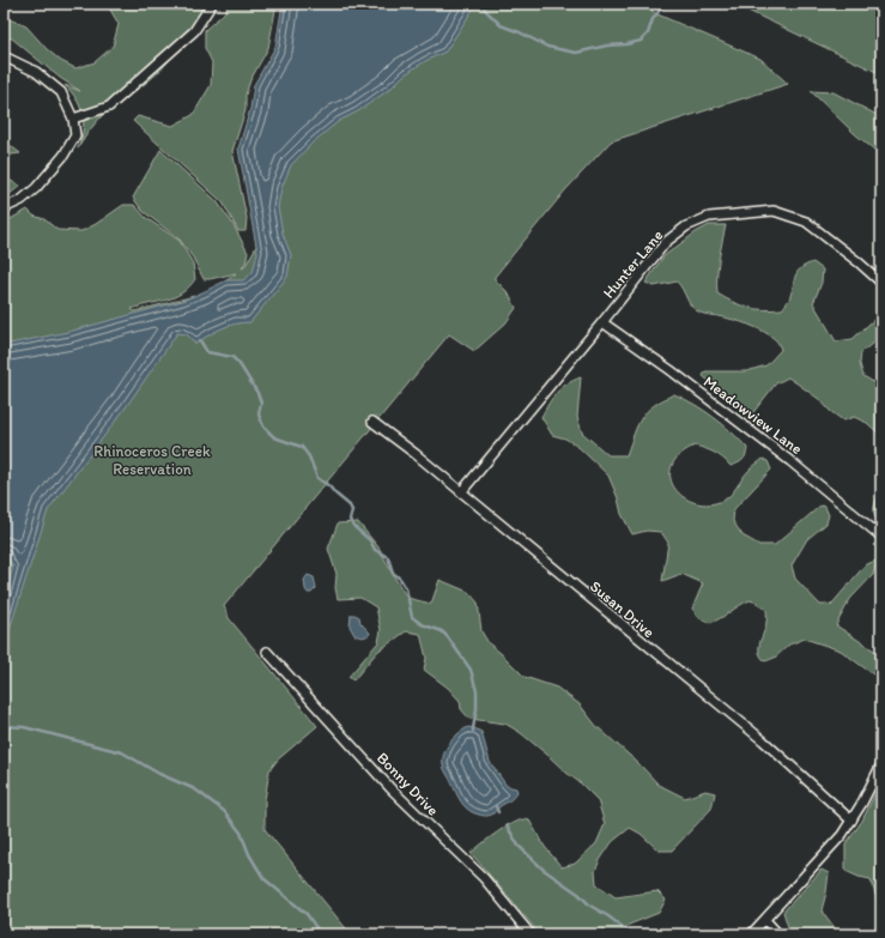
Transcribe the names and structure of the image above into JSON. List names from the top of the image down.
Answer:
{
  "streets": {
    "street": [
      "Hunter Lane",
      "Meadowview Lane",
      "Susan Drive",
      "Bonny Drive"
    ]
  },
  "crossings": [
    ["Hunter Lane", "Meadowview Lane"],
    ["Hunter Lane", "Susan Drive"]
  ],
  "parks": ["Rhinoceros Creek Reservation"]
}
